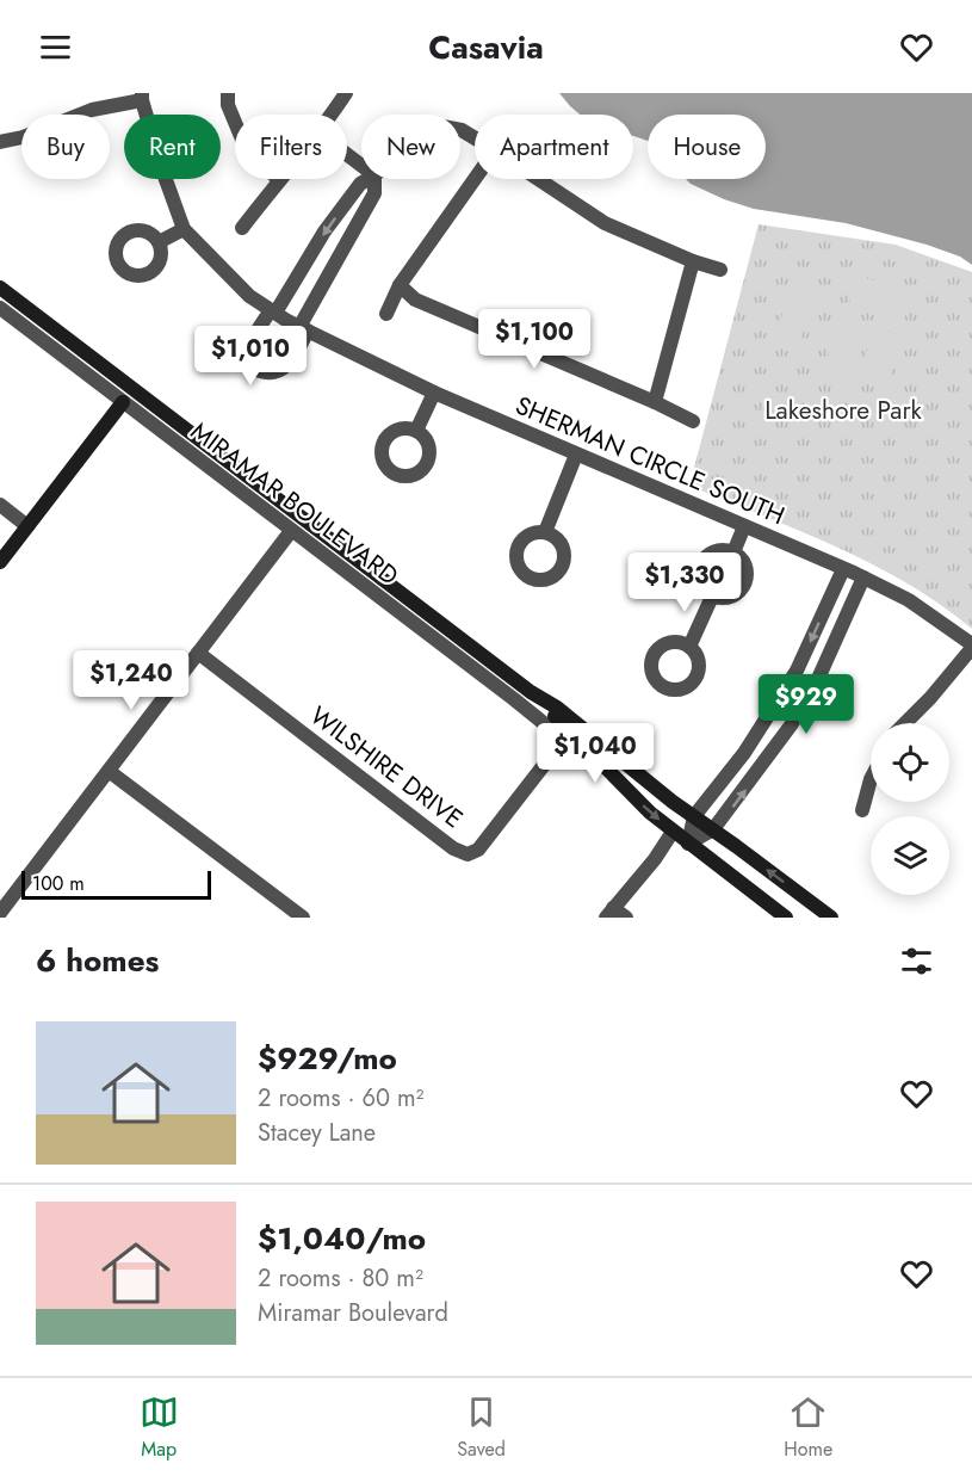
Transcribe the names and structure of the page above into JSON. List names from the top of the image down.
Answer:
{
  "streets": {
    "street": ["SHERMAN CIRCLE SOUTH", "MIRAMAR BOULEVARD", "WILSHIRE DRIVE"]
  },
  "crossings": [
    ["MIRAMAR BOULEVARD", "WILSHIRE DRIVE"]
  ],
  "parks": ["Lakeshore Park"],
  "scale_bar": "100 m",
  "page": {
    "header": "Casavia",
    "chip": [
      "Buy",
      "Rent",
      "Filters",
      "New",
      "Apartment",
      "House"
    ],
    "price": [
      "$1,100",
      "$1,010",
      "$1,330",
      "$1,240",
      "$929",
      "$1,040"
    ],
    "scale": "100 m",
    "heading": "6 homes",
    "list": [
      {
        "name": "$929/mo",
        "note": "2 rooms · 60 m² · Stacey Lane"
      },
      {
        "name": "$1,040/mo",
        "note": "2 rooms · 80 m² · Miramar Boulevard"
      }
    ],
    "tabs": ["Map", "Saved", "Home"]
  }
}
